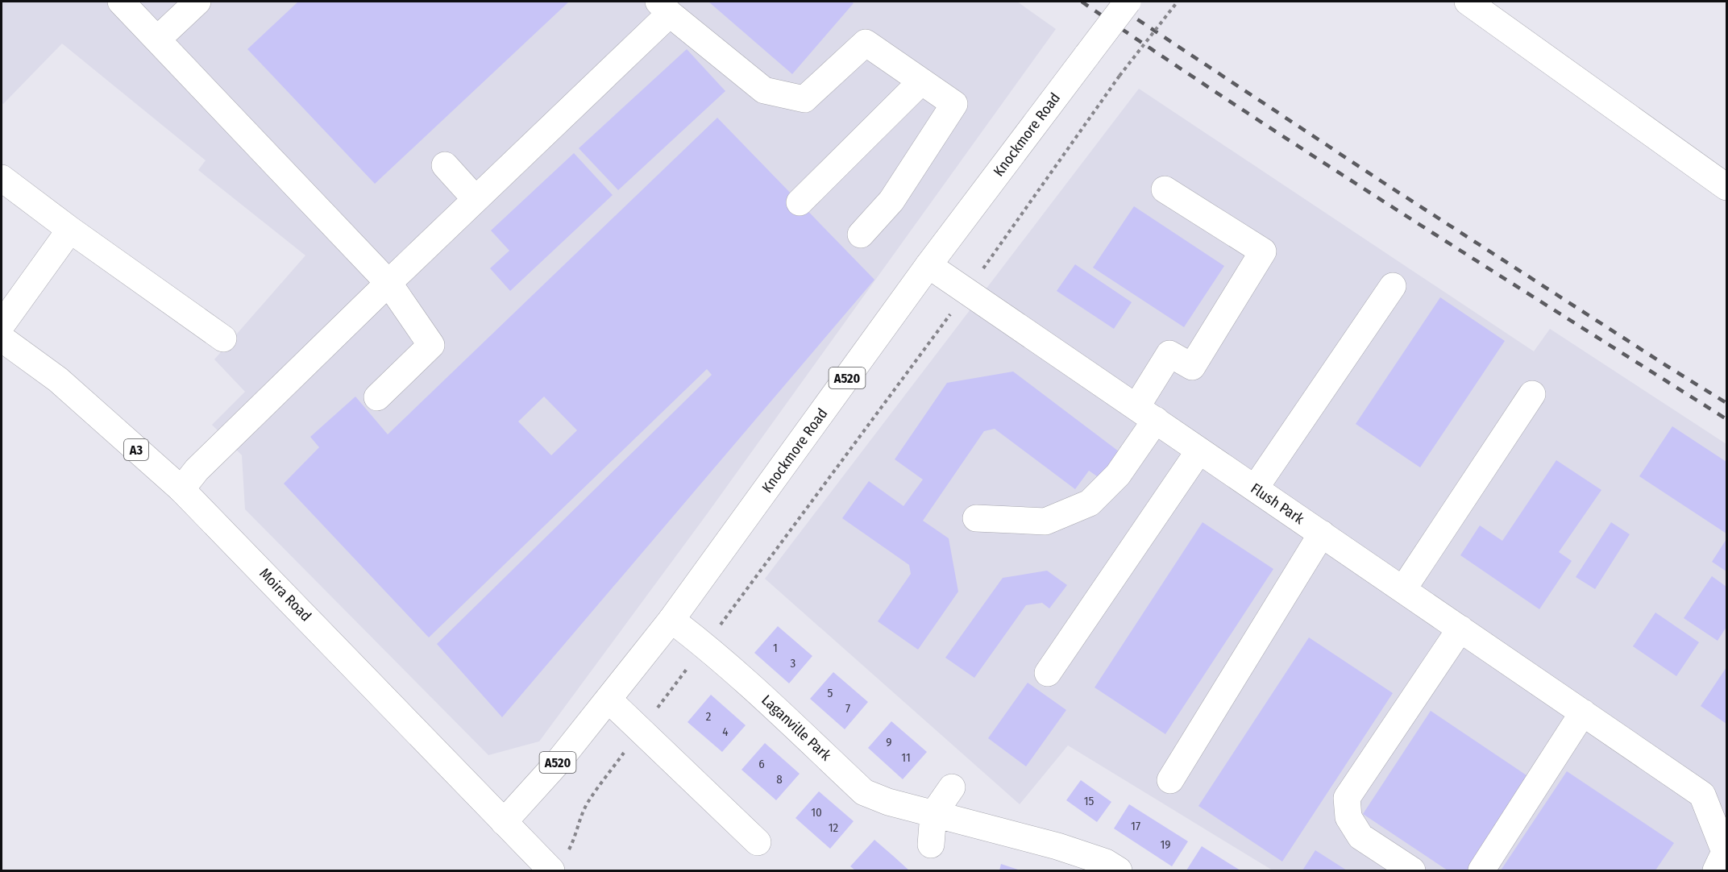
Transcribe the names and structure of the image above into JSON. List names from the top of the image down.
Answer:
{
  "streets": {
    "main road": [
      "Knockmore Road",
      "A520",
      "A3",
      "Flush Park",
      "Moira Road",
      "Laganville Park"
    ]
  },
  "crossings": [
    ["Knockmore Road", "Flush Park"],
    ["Knockmore Road", "Moira Road"],
    ["Knockmore Road", "Laganville Park"]
  ],
  "house_numbers": [
    "1",
    "3",
    "5",
    "7",
    "2",
    "4",
    "9",
    "11",
    "6",
    "8",
    "15",
    "10",
    "17",
    "12",
    "19"
  ]
}
